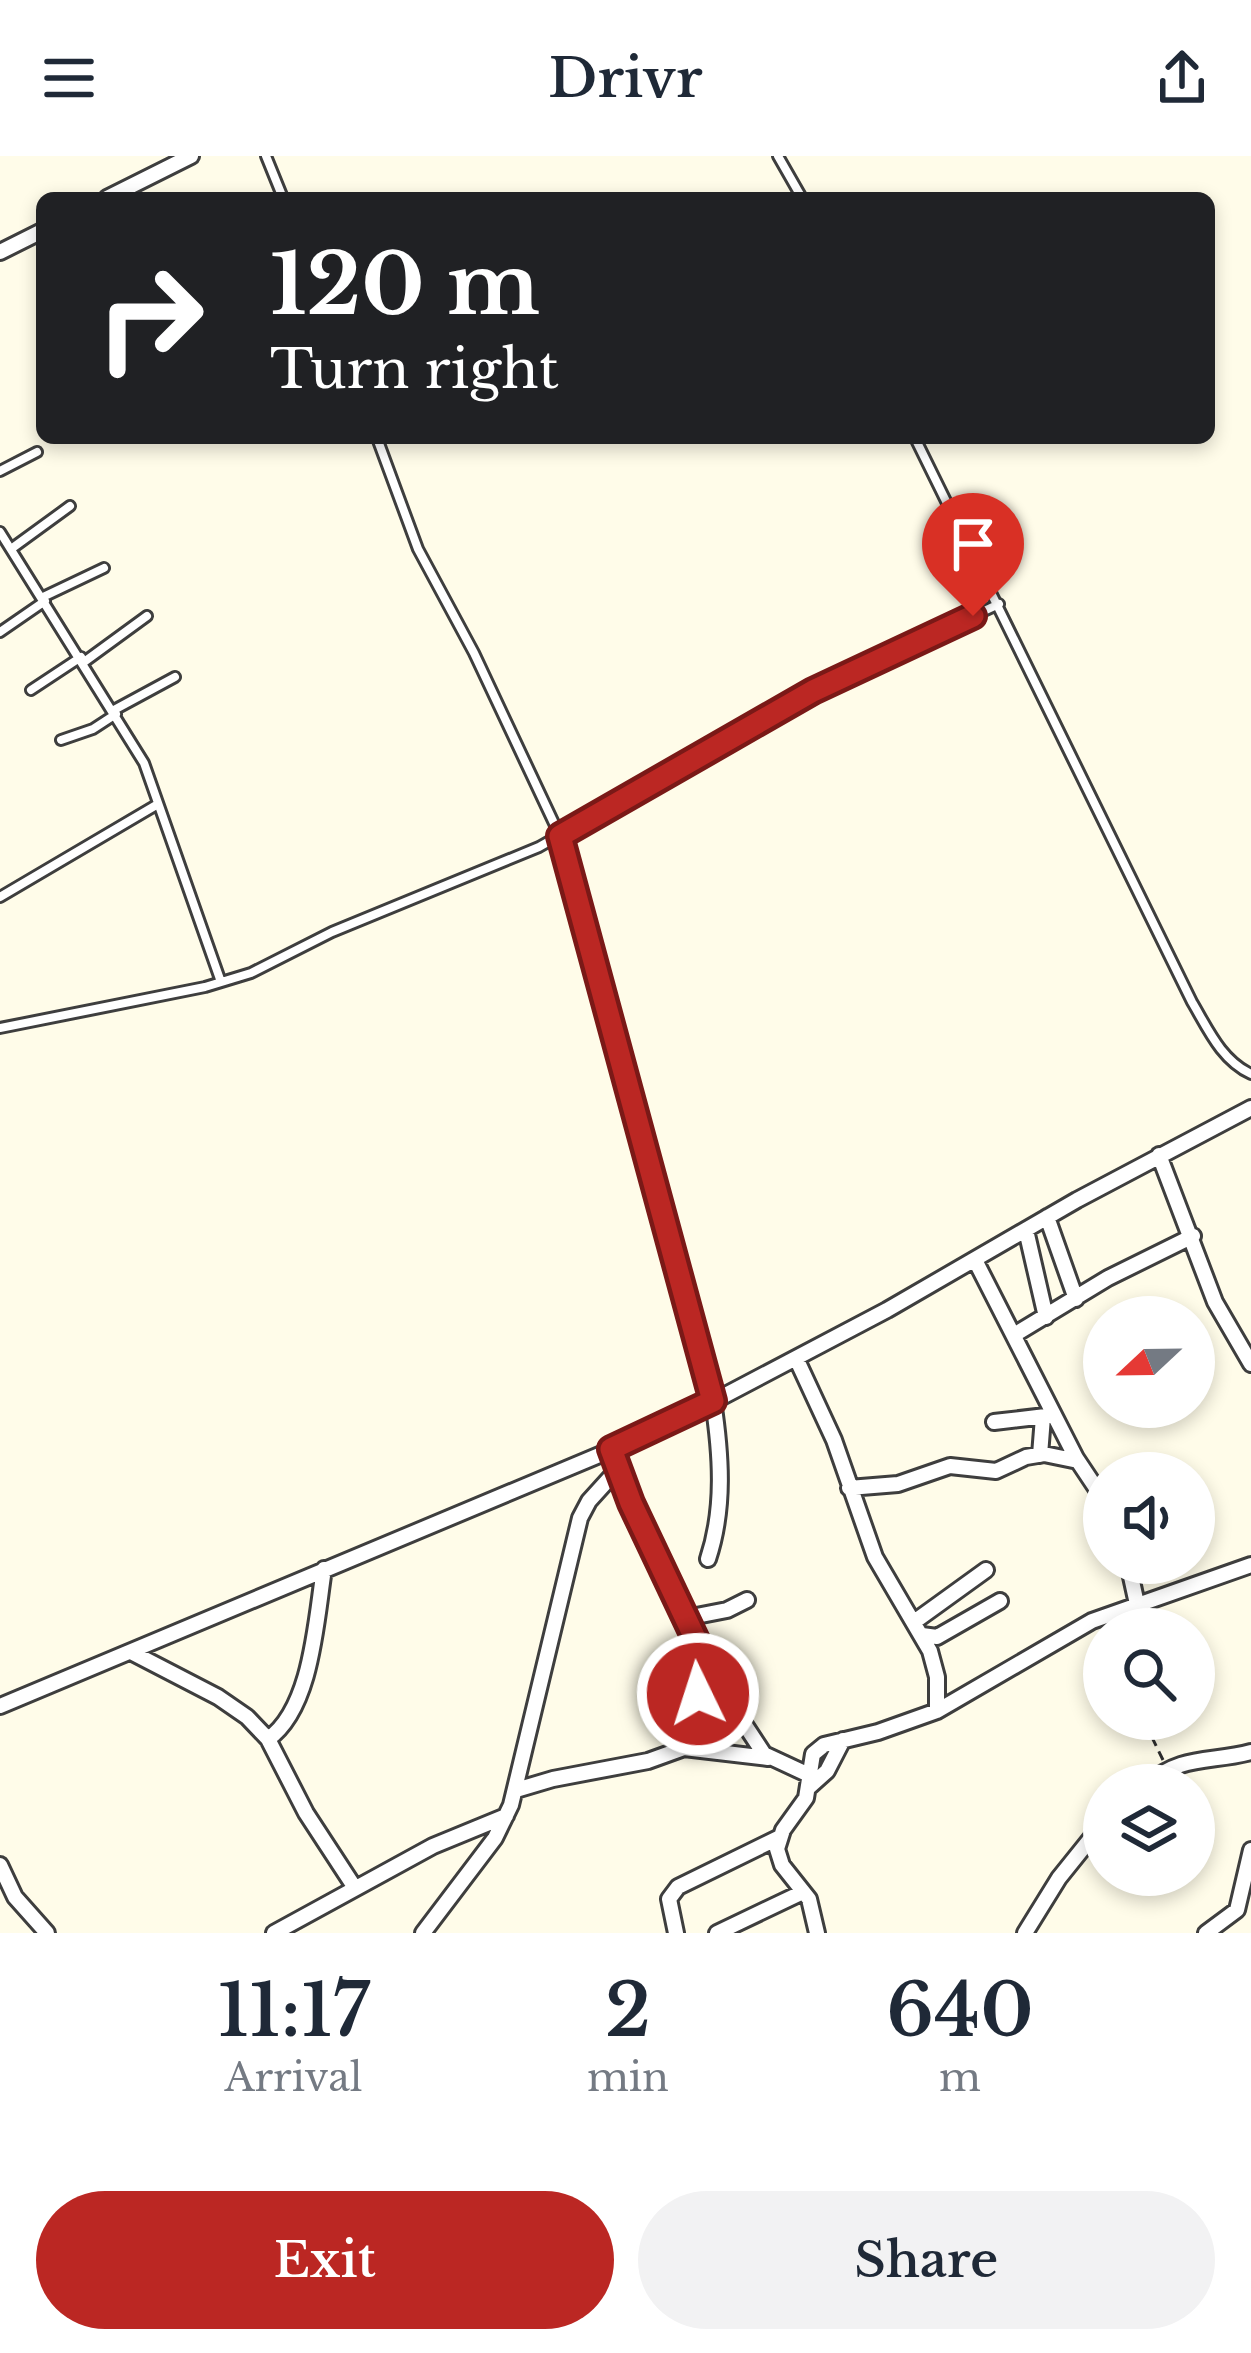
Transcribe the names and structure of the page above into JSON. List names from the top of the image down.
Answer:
{
  "north": "left",
  "page": {
    "header": "Drivr",
    "turn": ["120 m", "Turn right"],
    "eta": [
      "11:17",
      "Arrival",
      "2",
      "min",
      "640",
      "m"
    ],
    "buttons": ["Exit", "Share"]
  }
}
